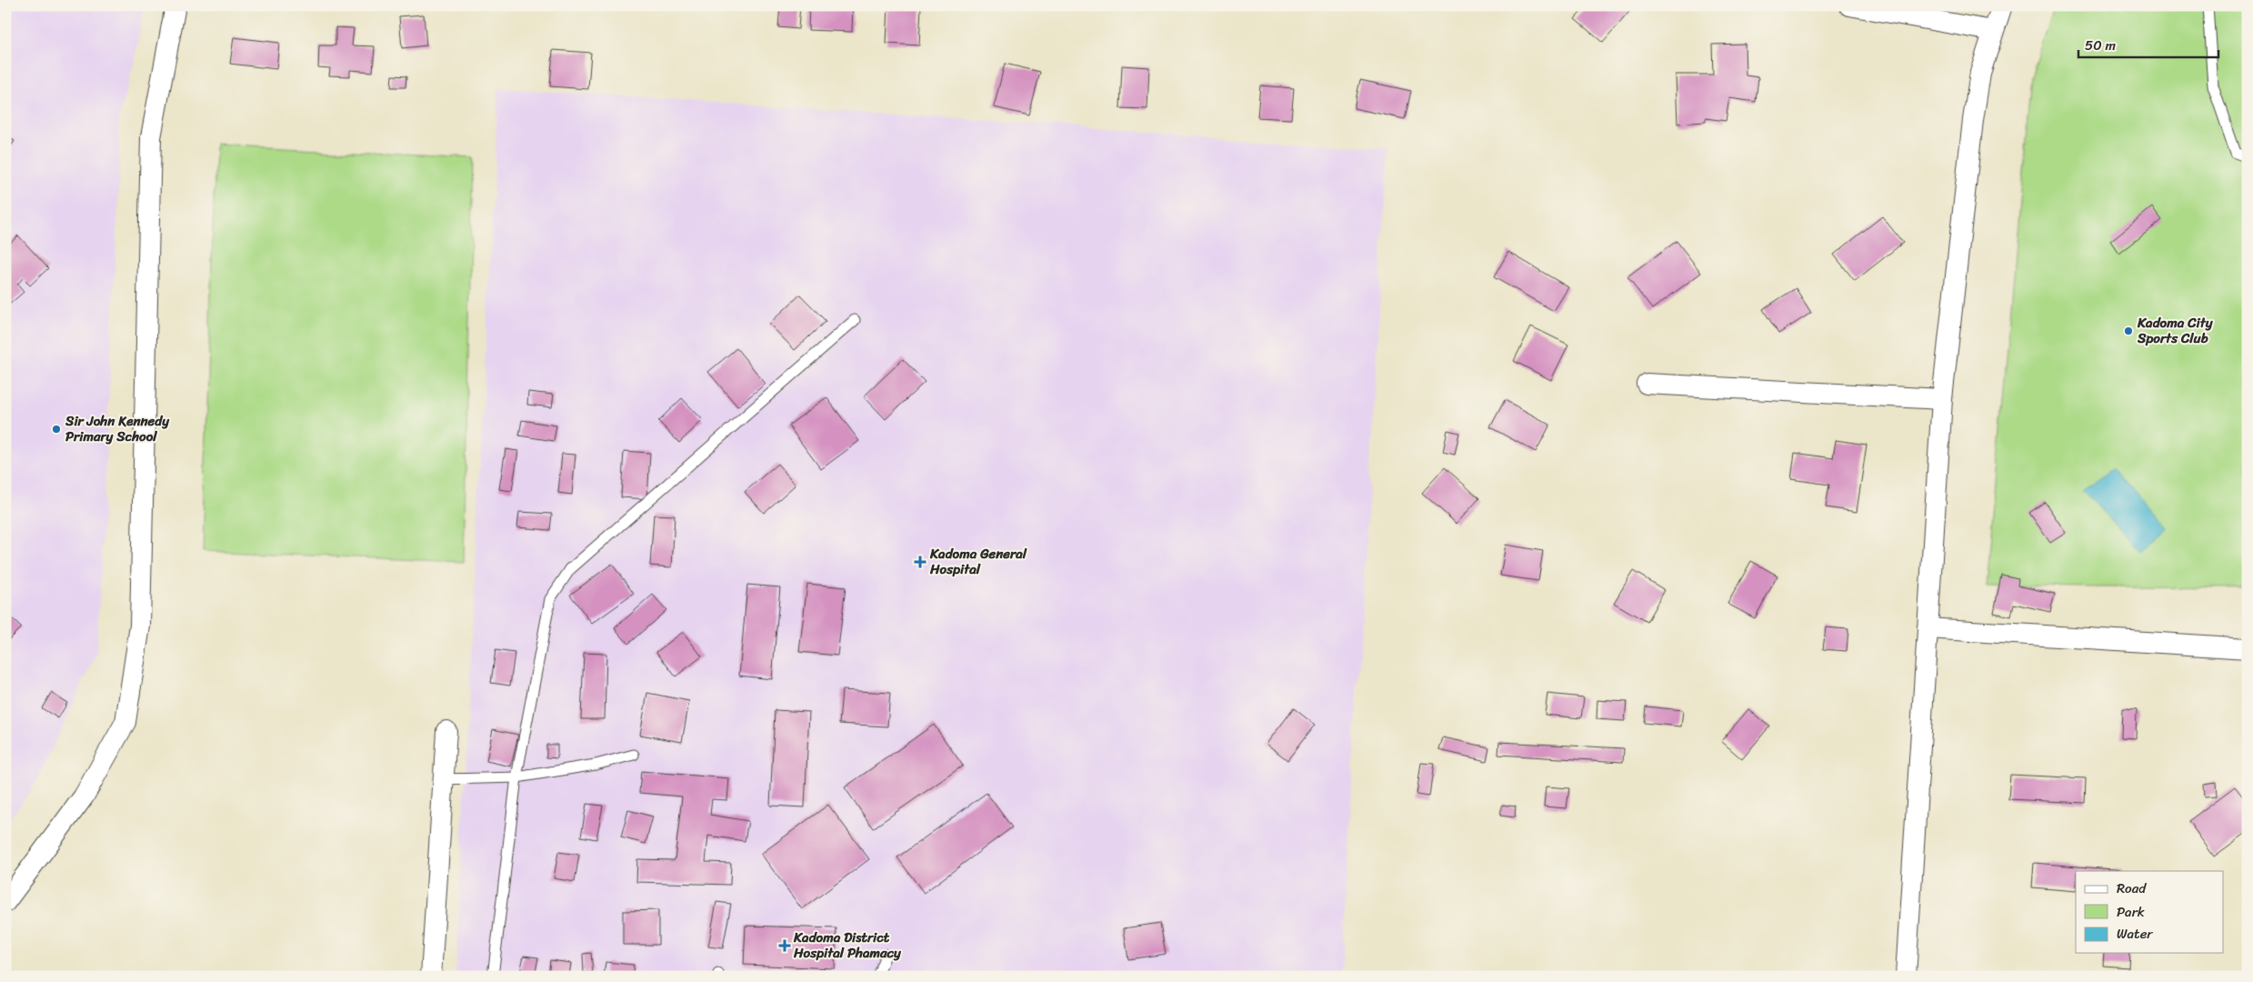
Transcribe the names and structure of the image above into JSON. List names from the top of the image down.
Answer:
{
  "places": {
    "other": ["Kadoma City Sports Club", "Sir John Kennedy Primary School"],
    "health": ["Kadoma General Hospital", "Kadoma District Hospital Phamacy"]
  },
  "legend": ["Road", "Park", "Water"],
  "scale_bar": "50 m"
}
